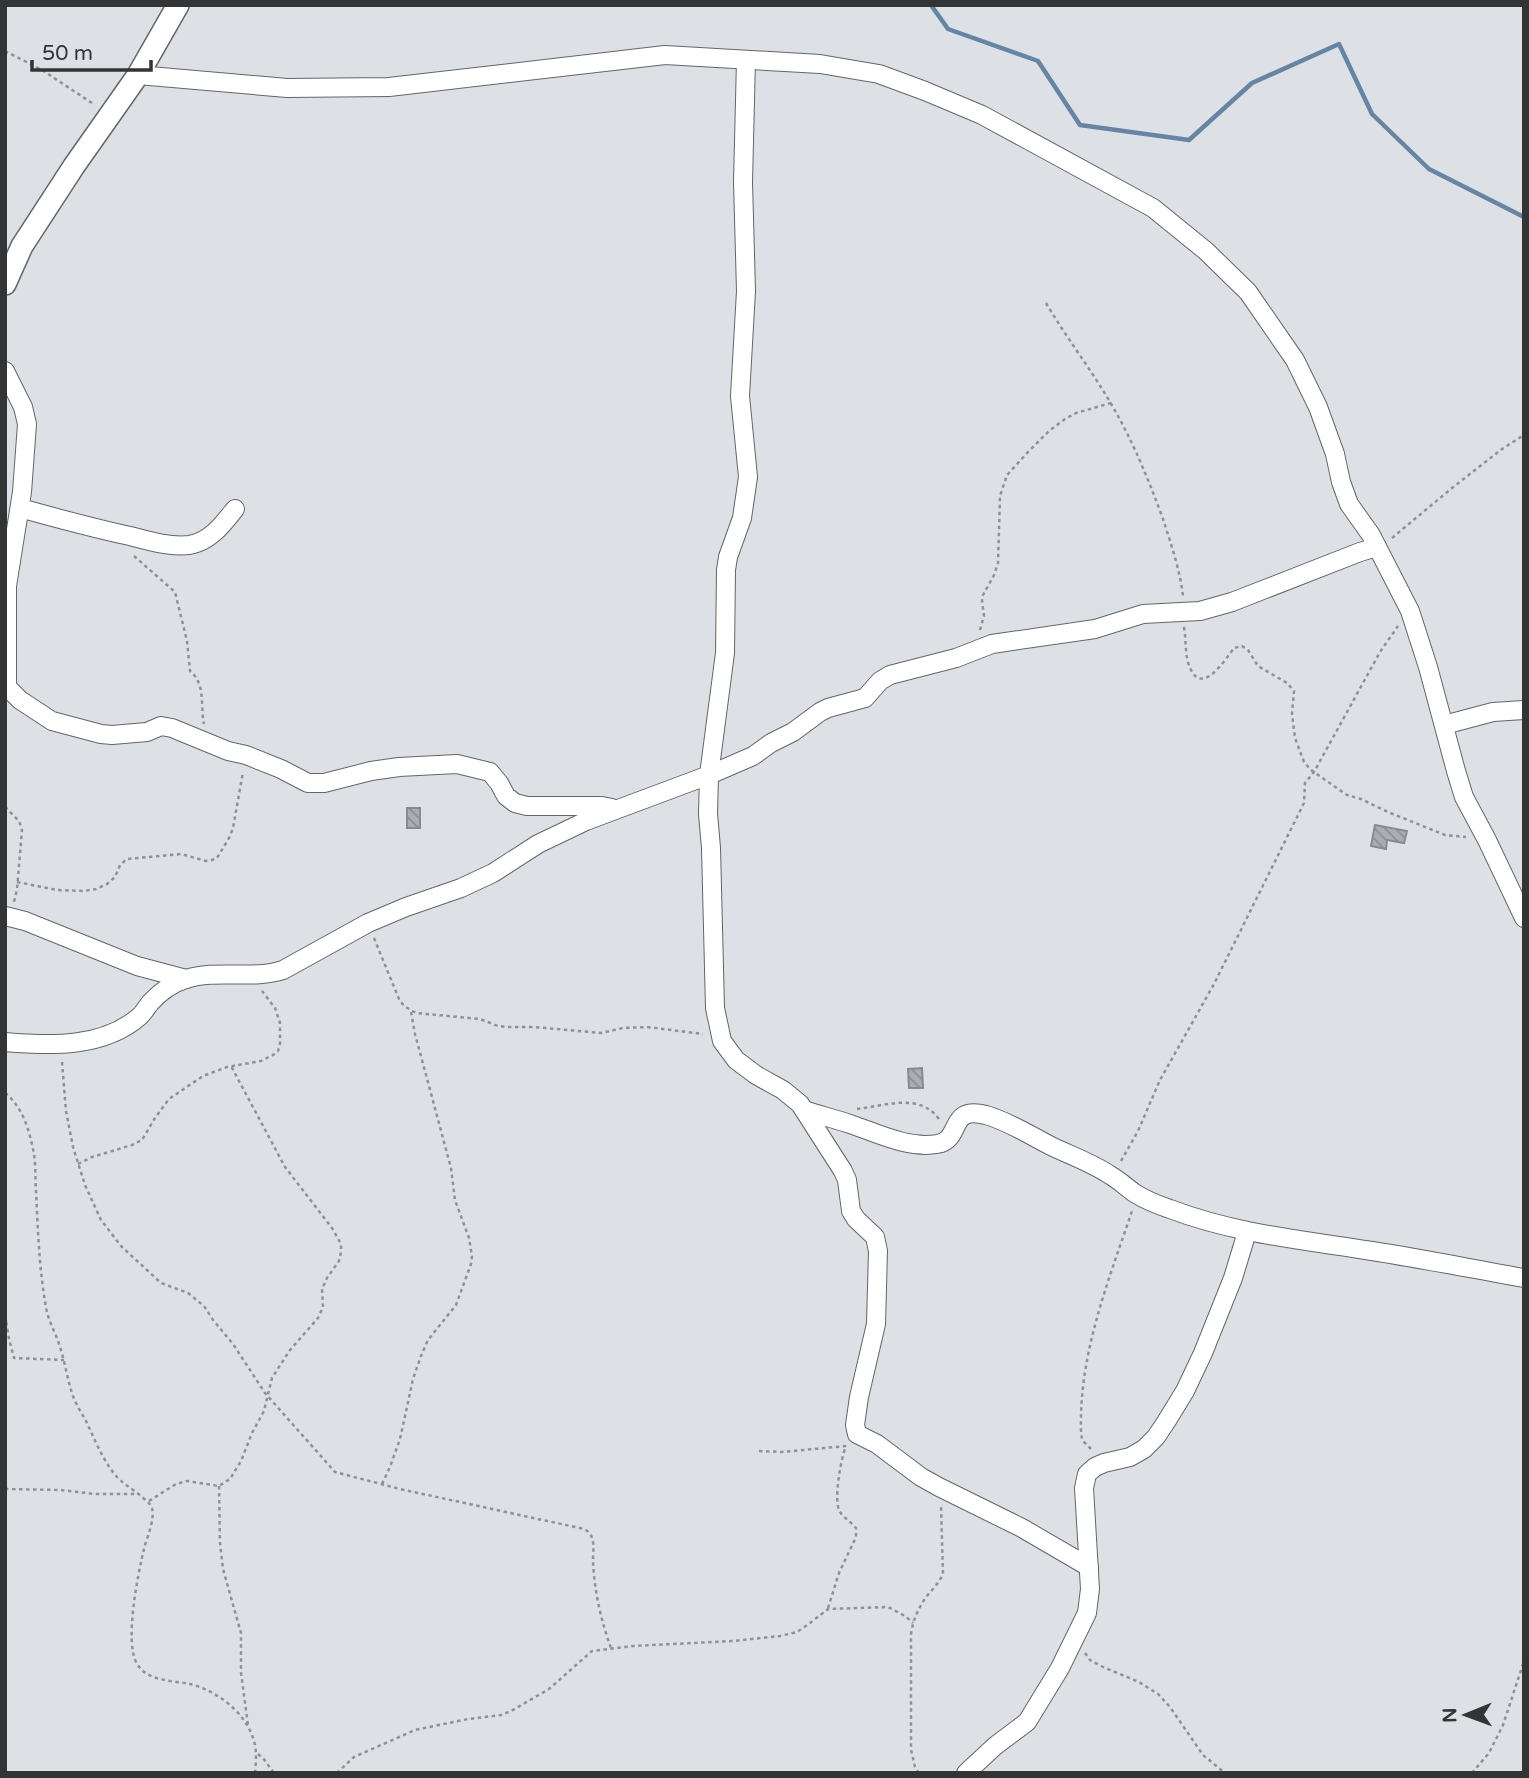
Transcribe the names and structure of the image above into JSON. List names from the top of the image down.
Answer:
{
  "scale_bar": "50 m",
  "north": "left"
}
